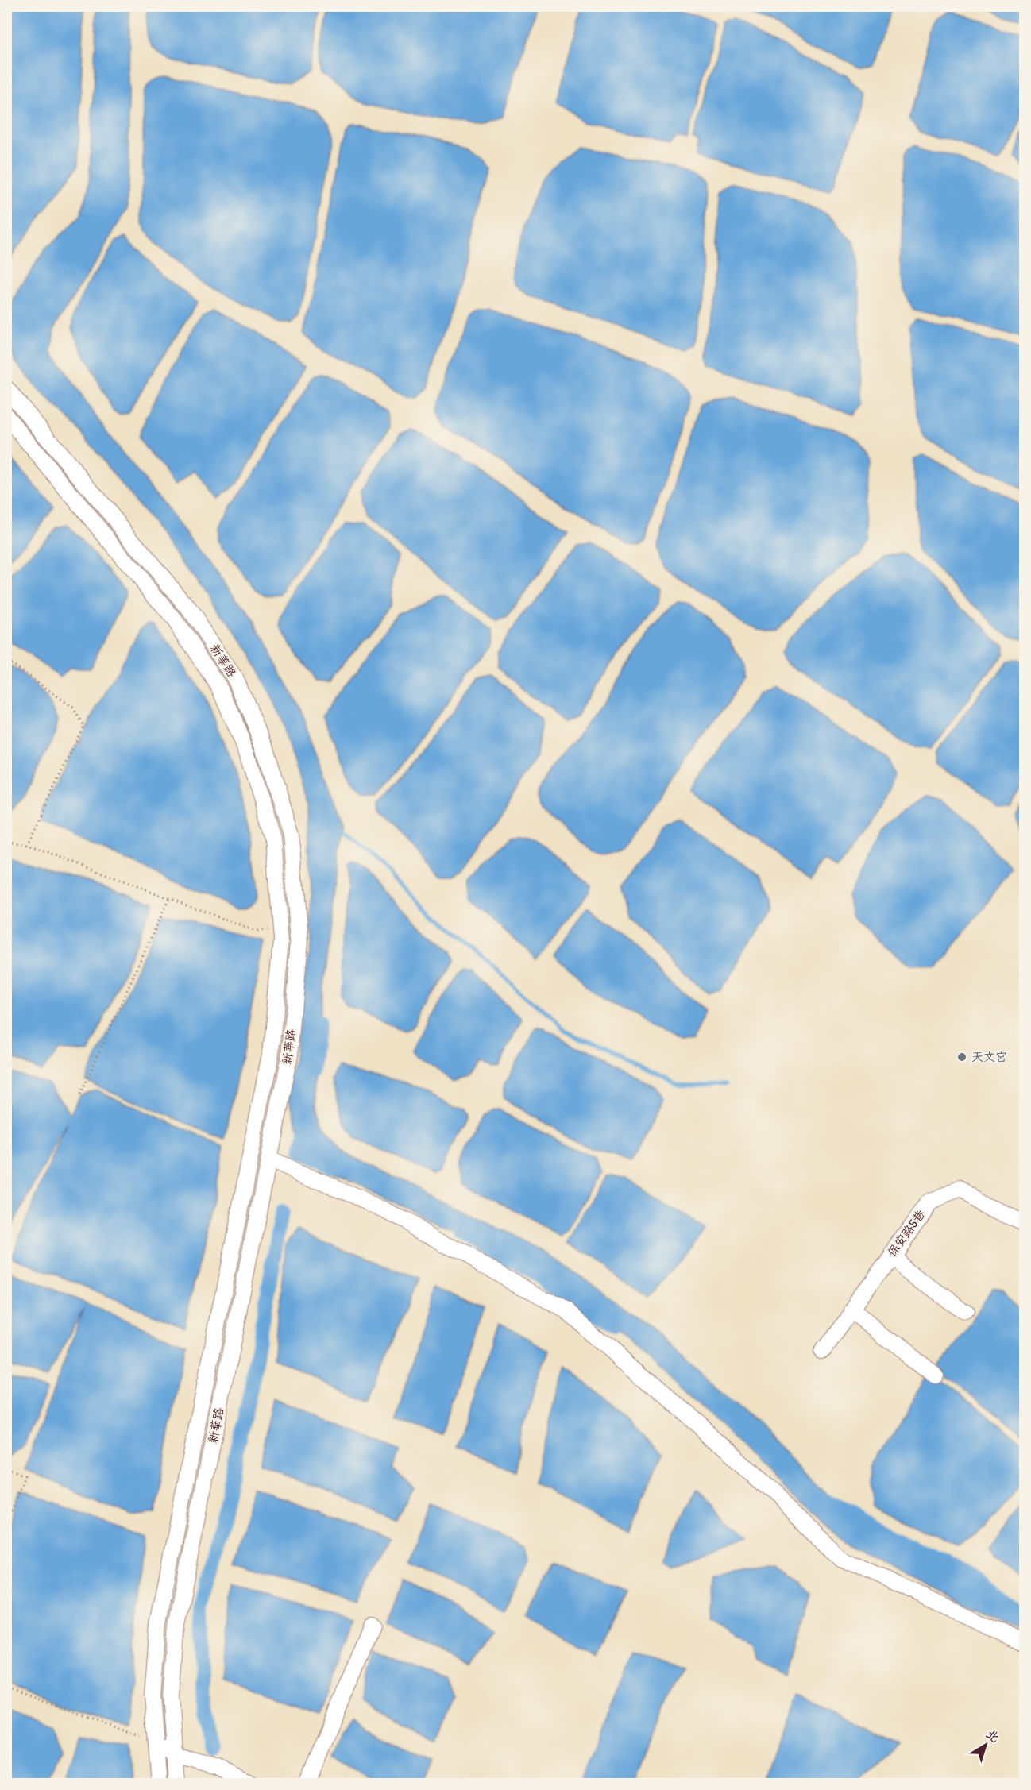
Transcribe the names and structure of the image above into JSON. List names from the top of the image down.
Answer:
{
  "streets": {
    "street": ["新華路", "保安路5巷"]
  },
  "places": ["天文宮"],
  "north": "top right"
}
